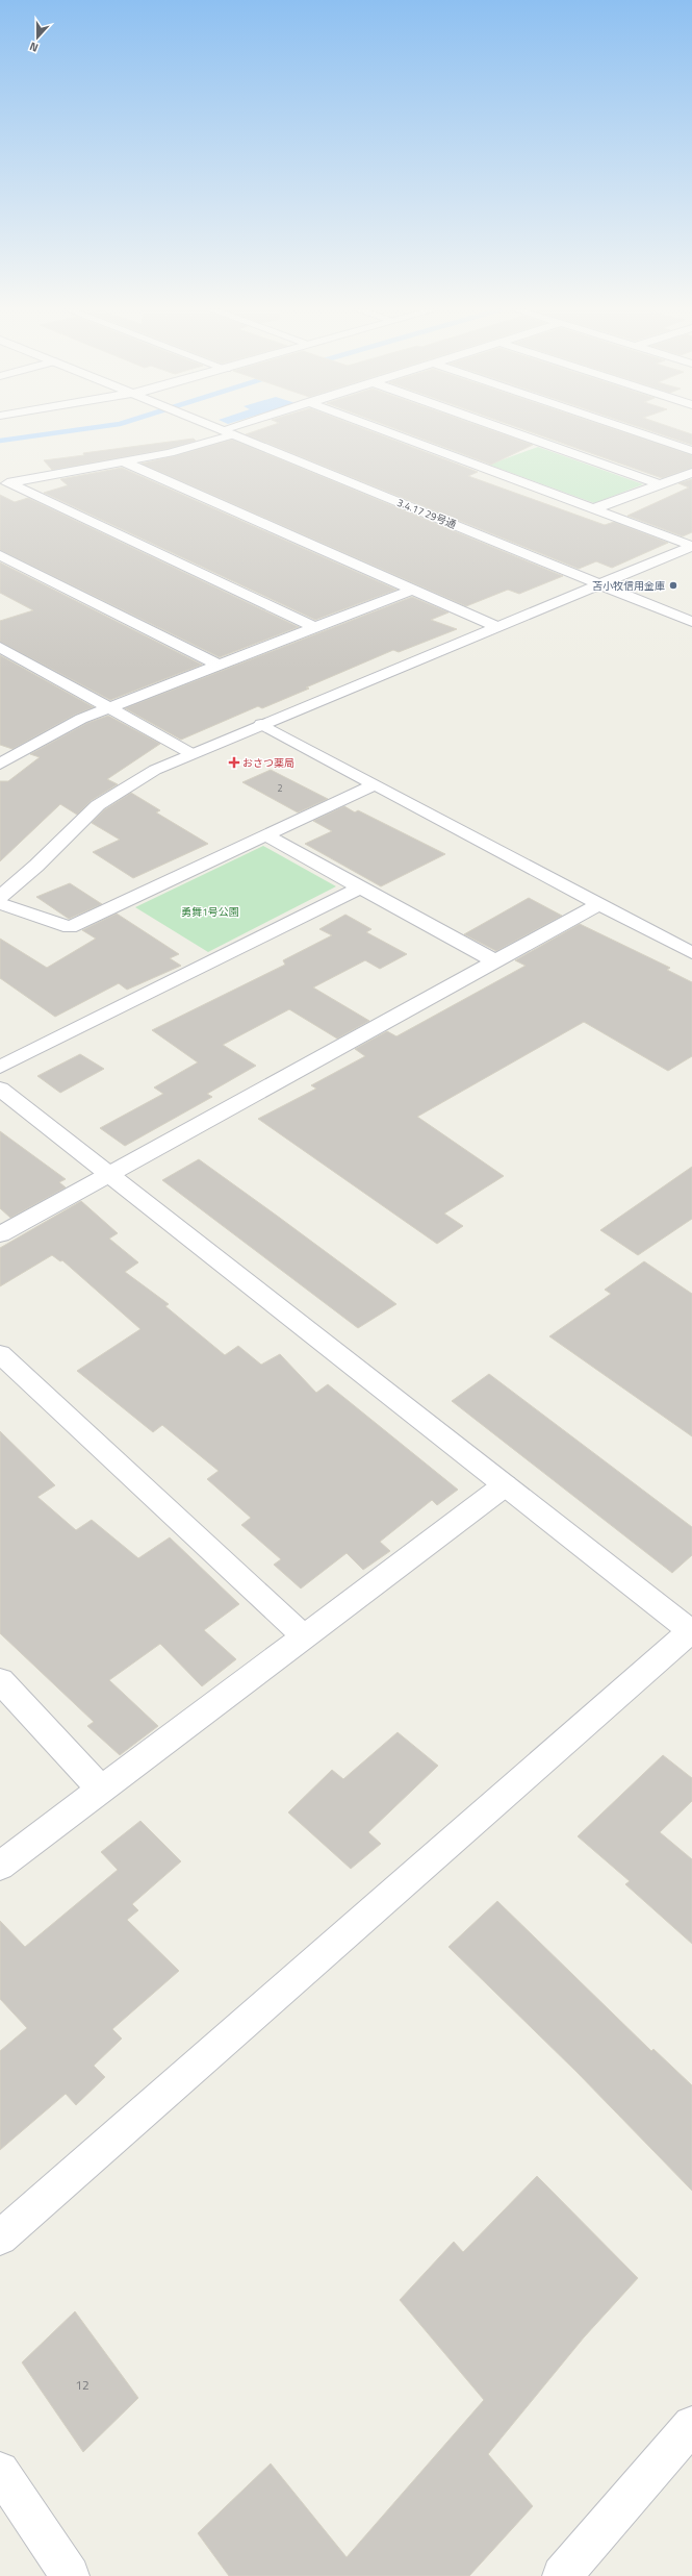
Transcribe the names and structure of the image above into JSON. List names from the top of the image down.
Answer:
{
  "streets": {
    "street": ["3.4.17 29号通"]
  },
  "parks": ["勇舞1号公園"],
  "places": {
    "other": ["苫小牧信用金庫"],
    "health": ["おさつ薬局"]
  },
  "house_numbers": ["2", "12"],
  "north": "bottom"
}
